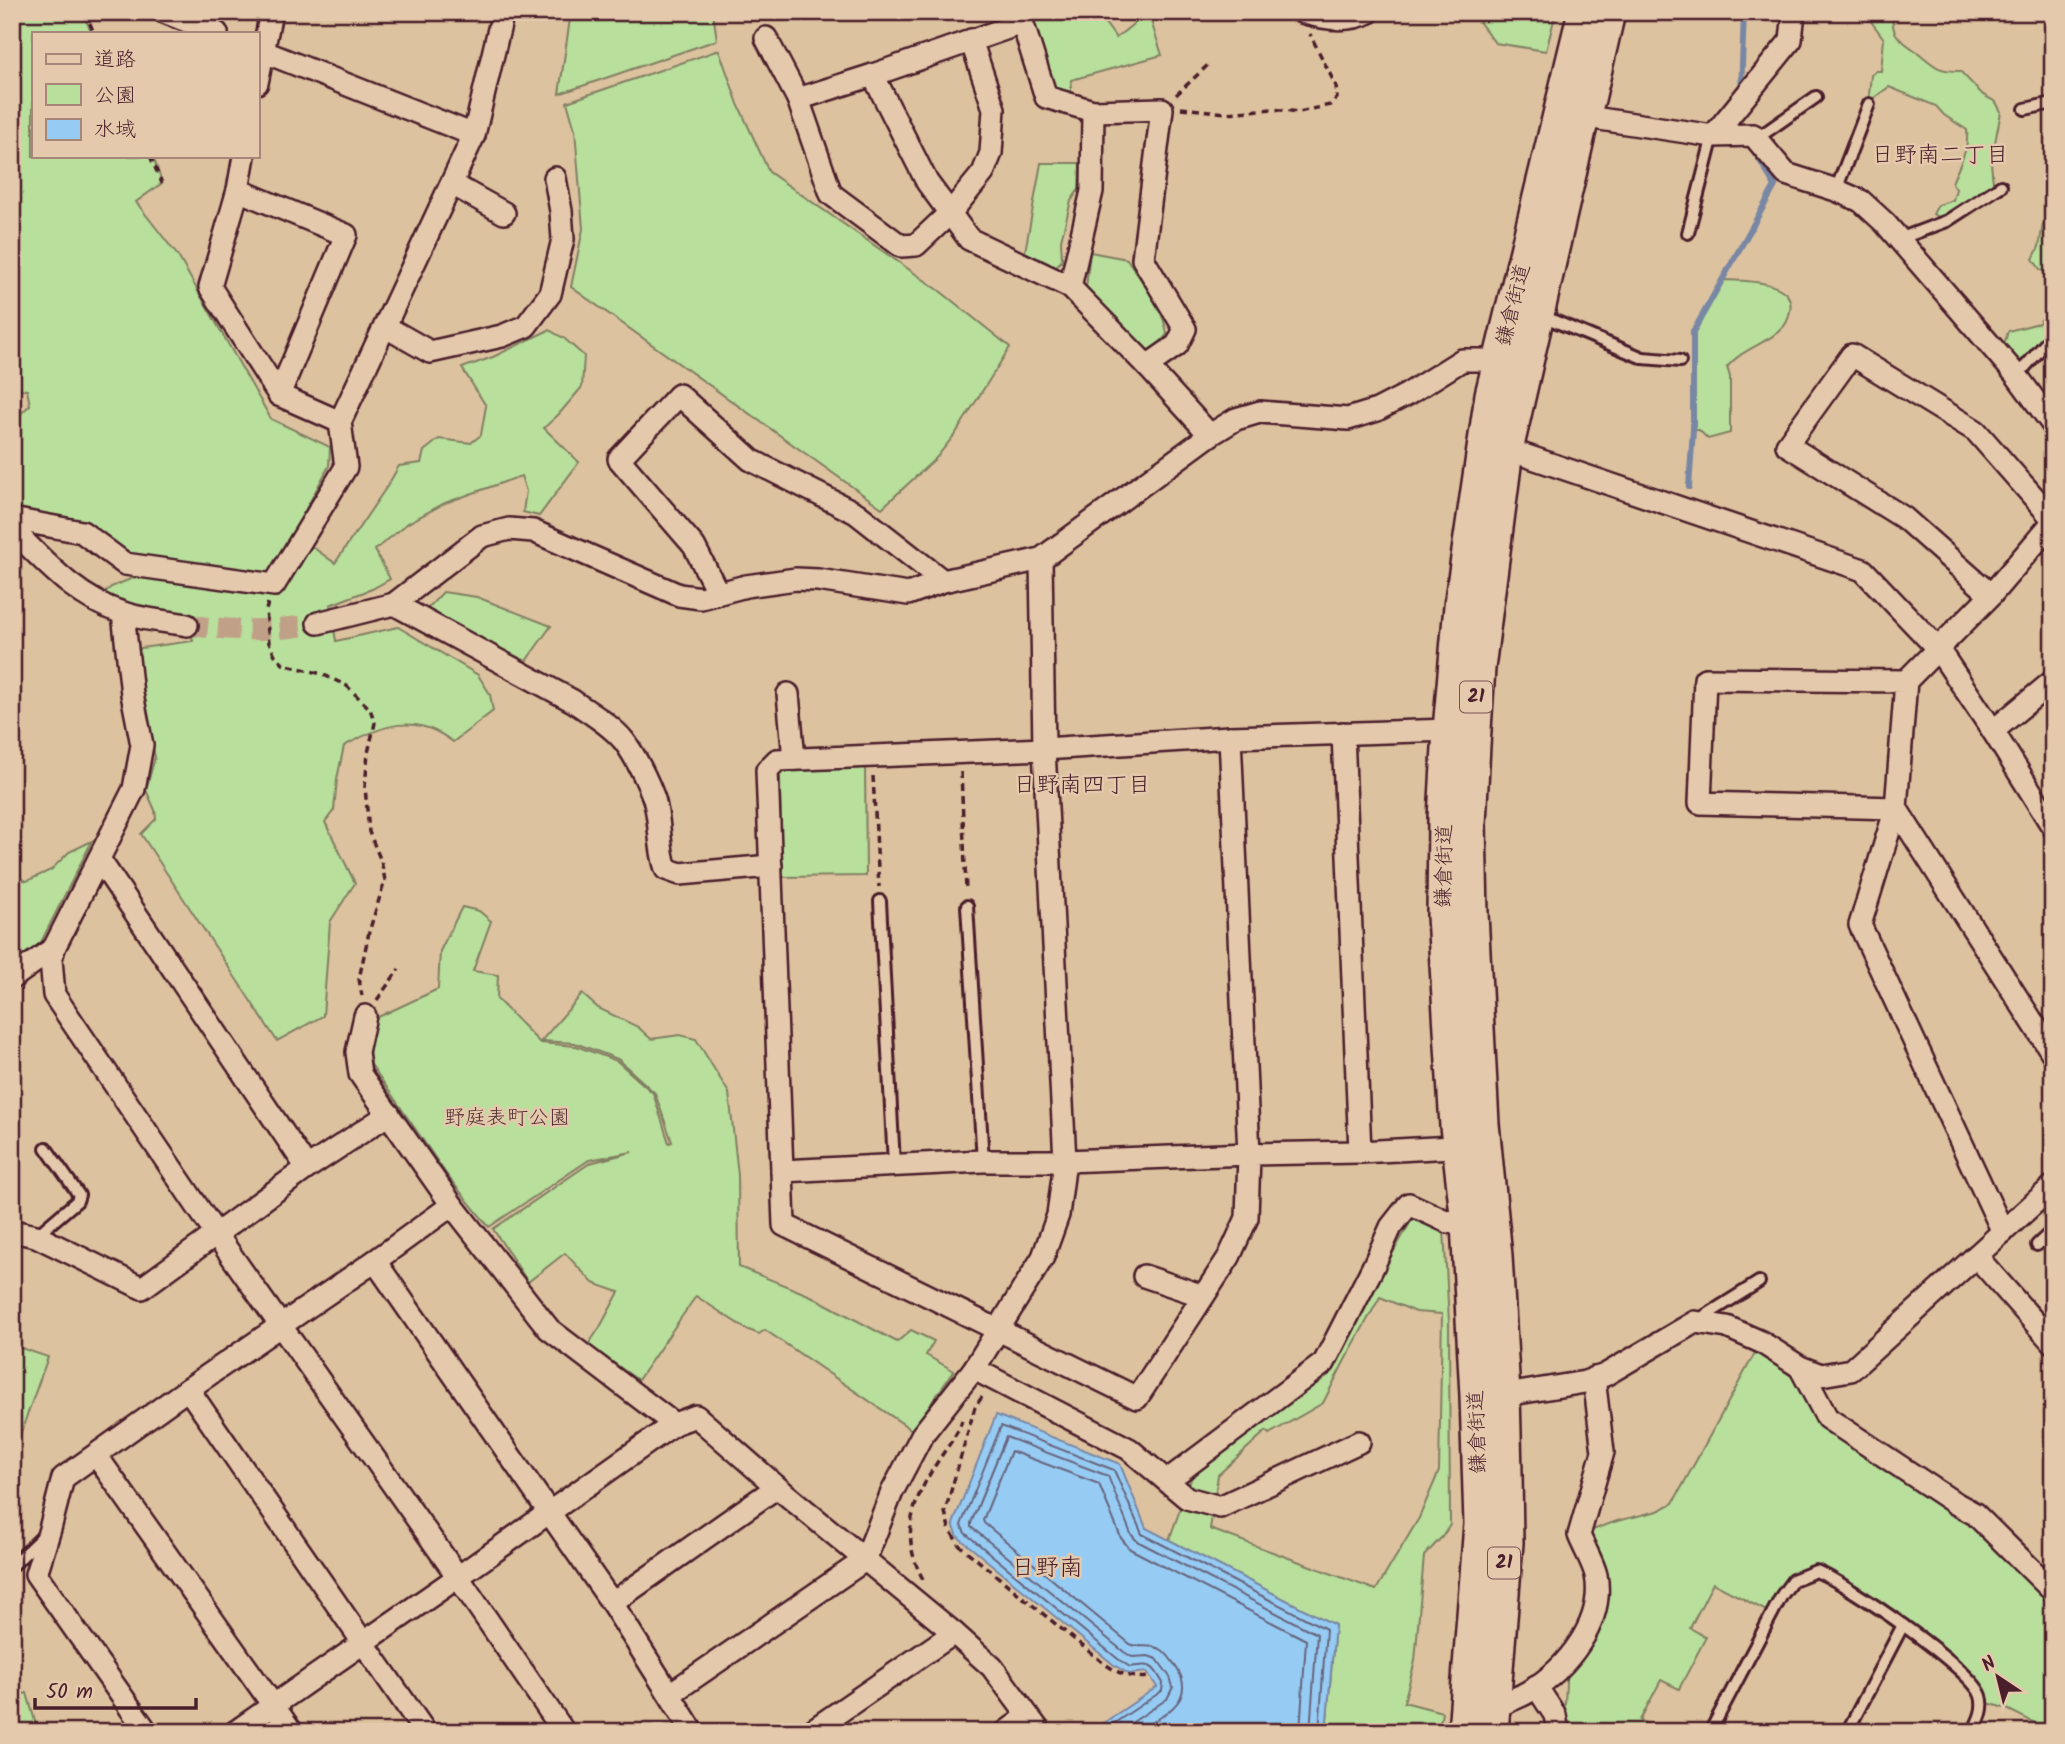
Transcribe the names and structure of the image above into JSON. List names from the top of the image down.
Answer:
{
  "streets": {
    "main road": ["鎌倉街道", "21"]
  },
  "districts": ["日野南二丁目", "日野南四丁目", "日野南"],
  "parks": ["野庭表町公園"],
  "legend": ["道路", "公園", "水域"],
  "scale_bar": "50 m",
  "north": "top left"
}
